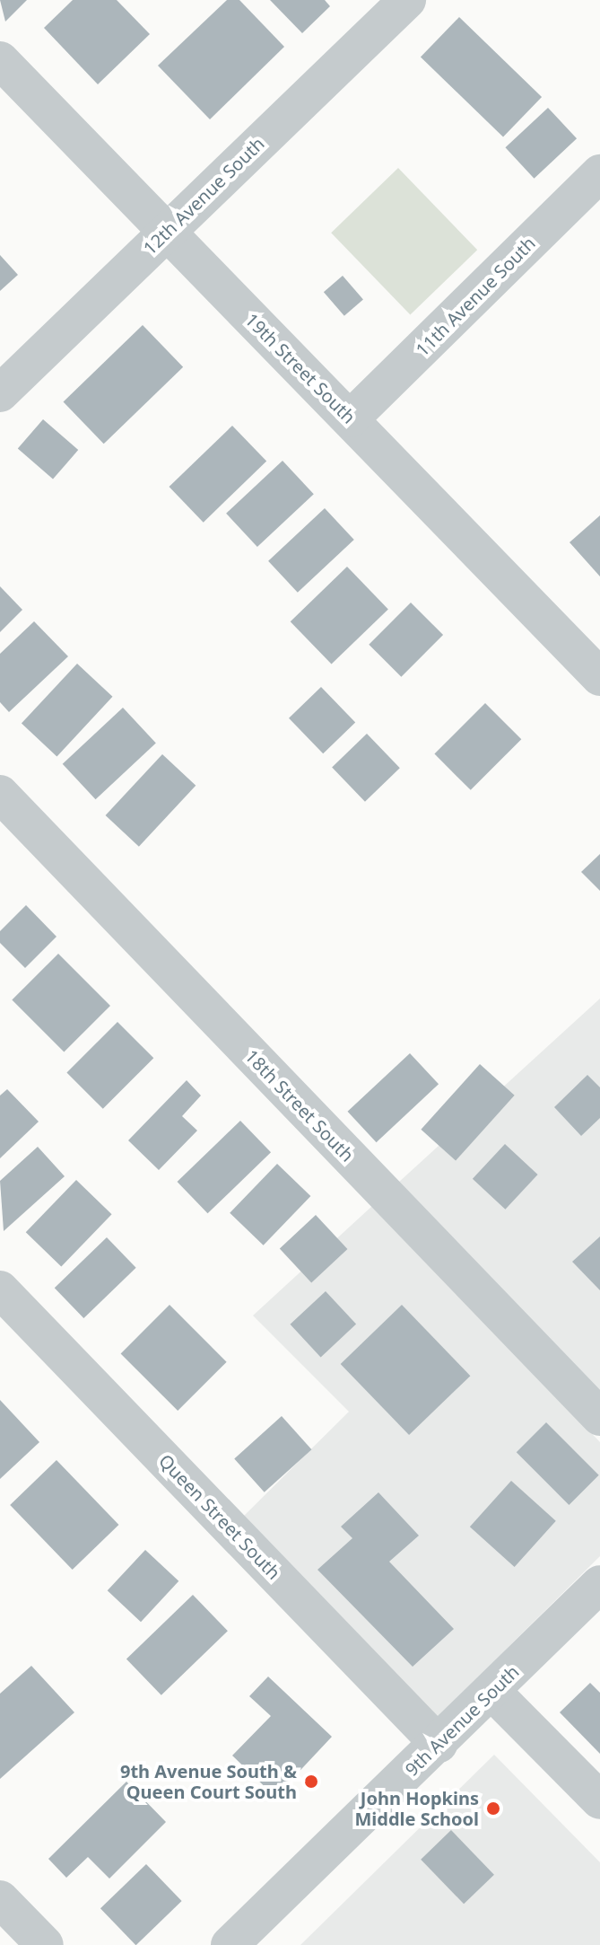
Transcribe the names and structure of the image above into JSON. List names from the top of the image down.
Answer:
{
  "streets": {
    "street": [
      "12th Avenue South",
      "11th Avenue South",
      "19th Street South",
      "18th Street South",
      "Queen Street South",
      "9th Avenue South"
    ]
  },
  "crossings": [
    ["12th Avenue South", "19th Street South"],
    ["11th Avenue South", "19th Street South"],
    ["Queen Street South", "9th Avenue South"]
  ],
  "places": ["9th Avenue South & Queen Court South", "John Hopkins Middle School"]
}
